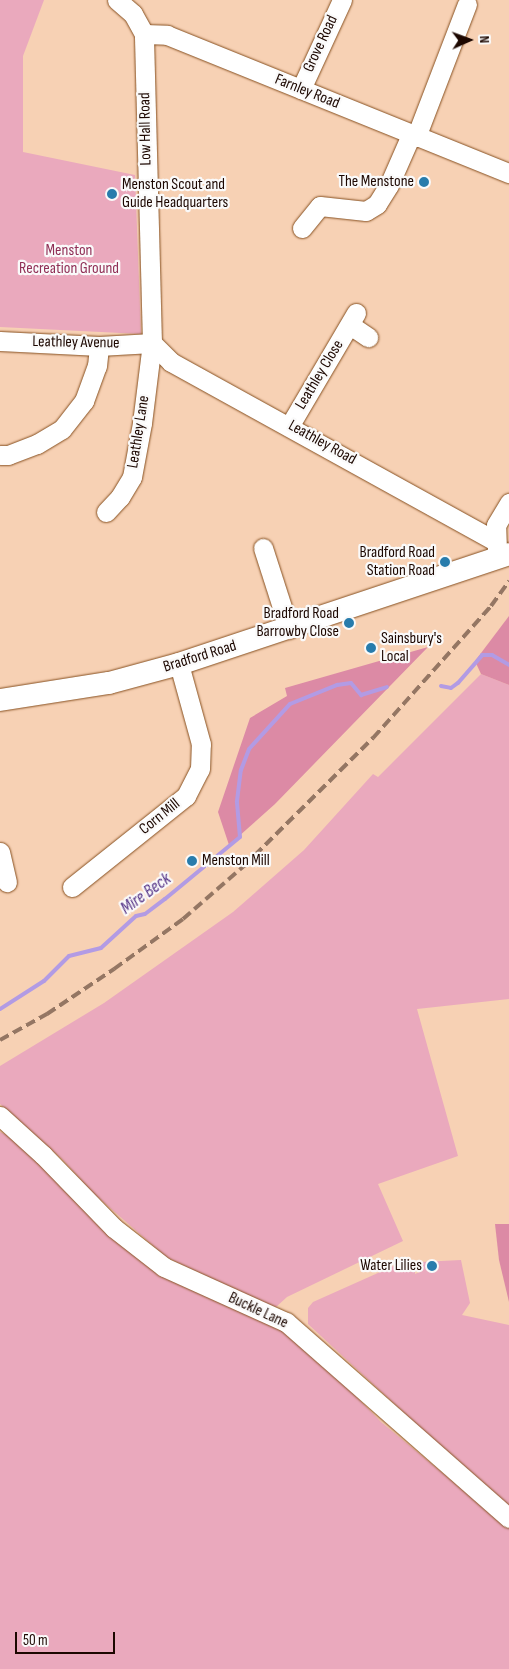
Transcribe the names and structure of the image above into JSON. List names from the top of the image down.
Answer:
{
  "streets": {
    "main road": ["Bradford Road"],
    "street": [
      "Grove Road",
      "Farnley Road",
      "Low Hall Road",
      "Leathley Avenue",
      "Leathley Close",
      "Leathley Lane",
      "Leathley Road",
      "Corn Mill",
      "Buckle Lane"
    ]
  },
  "crossings": [
    ["Grove Road", "Farnley Road"],
    ["Farnley Road", "Low Hall Road"],
    ["Low Hall Road", "Leathley Avenue"],
    ["Low Hall Road", "Leathley Lane"],
    ["Low Hall Road", "Leathley Road"],
    ["Leathley Avenue", "Leathley Lane"],
    ["Leathley Avenue", "Leathley Road"],
    ["Leathley Close", "Leathley Road"],
    ["Leathley Lane", "Leathley Road"],
    ["Leathley Road", "Bradford Road"],
    ["Bradford Road", "Corn Mill"]
  ],
  "water": ["Mire Beck"],
  "parks": ["Menston Recreation Ground"],
  "places": [
    "The Menstone",
    "Menston Scout and Guide Headquarters",
    "Bradford Road Station Road",
    "Bradford Road Barrowby Close",
    "Sainsbury's Local",
    "Menston Mill",
    "Water Lilies"
  ],
  "scale_bar": "50 m",
  "north": "right"
}
